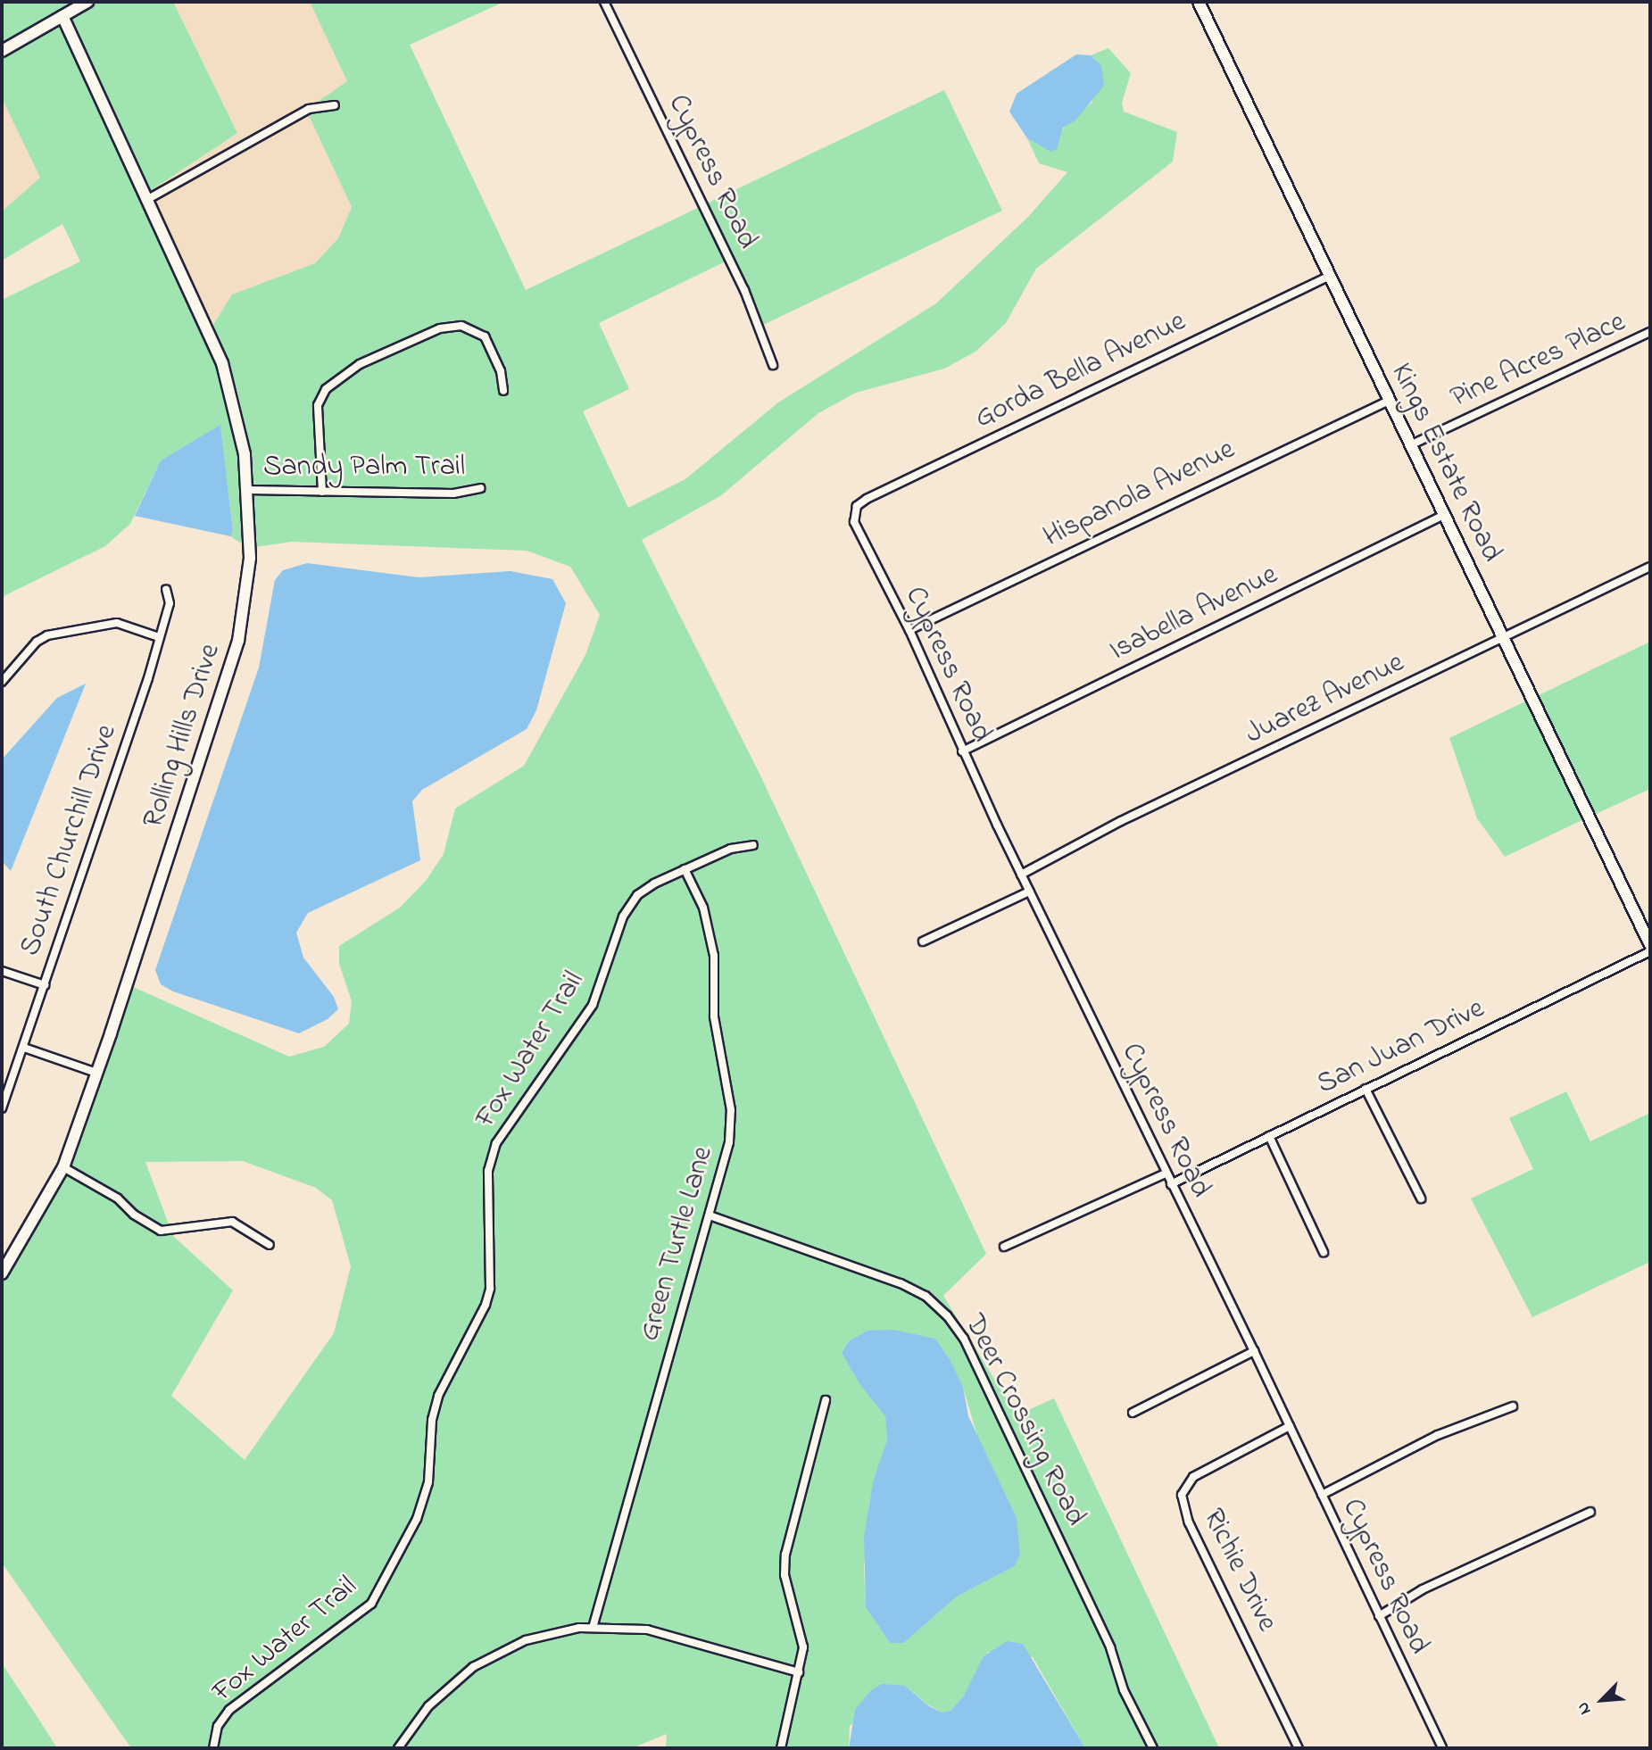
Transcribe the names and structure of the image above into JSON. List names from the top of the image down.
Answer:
{
  "streets": {
    "street": [
      "Cypress Road",
      "Pine Acres Place",
      "Gorda Bella Avenue",
      "Kings Estate Road",
      "Sandy Palm Trail",
      "Hispanola Avenue",
      "Isabella Avenue",
      "Juarez Avenue",
      "Rolling Hills Drive",
      "South Churchill Drive",
      "San Juan Drive",
      "Fox Water Trail",
      "Green Turtle Lane",
      "Deer Crossing Road",
      "Richie Drive"
    ]
  },
  "crossings": [
    ["Cypress Road", "Gorda Bella Avenue"],
    ["Cypress Road", "Hispanola Avenue"],
    ["Cypress Road", "Isabella Avenue"],
    ["Cypress Road", "Juarez Avenue"],
    ["Cypress Road", "San Juan Drive"],
    ["Cypress Road", "Richie Drive"],
    ["Pine Acres Place", "Kings Estate Road"],
    ["Gorda Bella Avenue", "Kings Estate Road"],
    ["Kings Estate Road", "Hispanola Avenue"],
    ["Kings Estate Road", "Isabella Avenue"],
    ["Kings Estate Road", "Juarez Avenue"],
    ["Sandy Palm Trail", "Rolling Hills Drive"],
    ["Fox Water Trail", "Green Turtle Lane"],
    ["Green Turtle Lane", "Deer Crossing Road"]
  ],
  "north": "bottom left"
}
